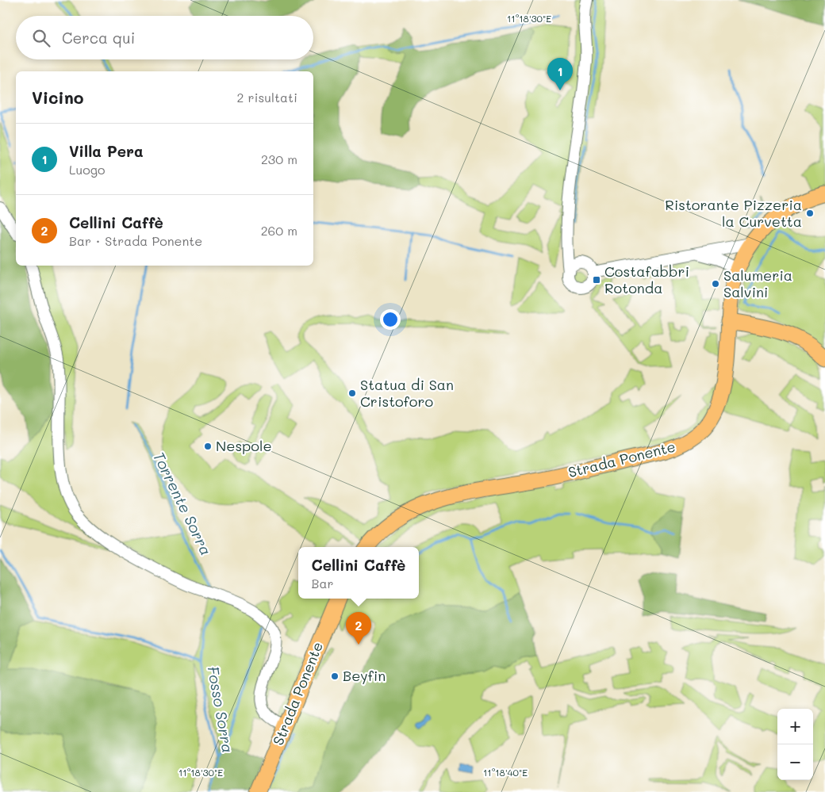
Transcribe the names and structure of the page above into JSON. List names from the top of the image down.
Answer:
{
  "streets": {
    "main road": ["Strada Ponente"]
  },
  "water": ["Torrente Sorra", "Fosso Sorra"],
  "places": {
    "other": [
      "Ristorante Pizzeria la Curvetta",
      "Salumeria Salvini",
      "Statua di San Cristoforo",
      "Nespole",
      "Beyfin"
    ],
    "transit": ["Costafabbri Rotonda"]
  },
  "page": {
    "search": "Cerca qui",
    "pins": ["1", "2"],
    "heading": ["Vicino", "2 risultati"],
    "list": [
      {
        "mark": "1",
        "name": "Villa Pera",
        "note": "Luogo",
        "value": "230 m"
      },
      {
        "mark": "2",
        "name": "Cellini Caffè",
        "note": "Bar · Strada Ponente",
        "value": "260 m"
      }
    ],
    "popup": ["Cellini Caffè", "Bar"],
    "map_buttons": ["+", "−"]
  },
  "coordinates": ["11°18'30\"E", "11°18'40\"E"]
}
